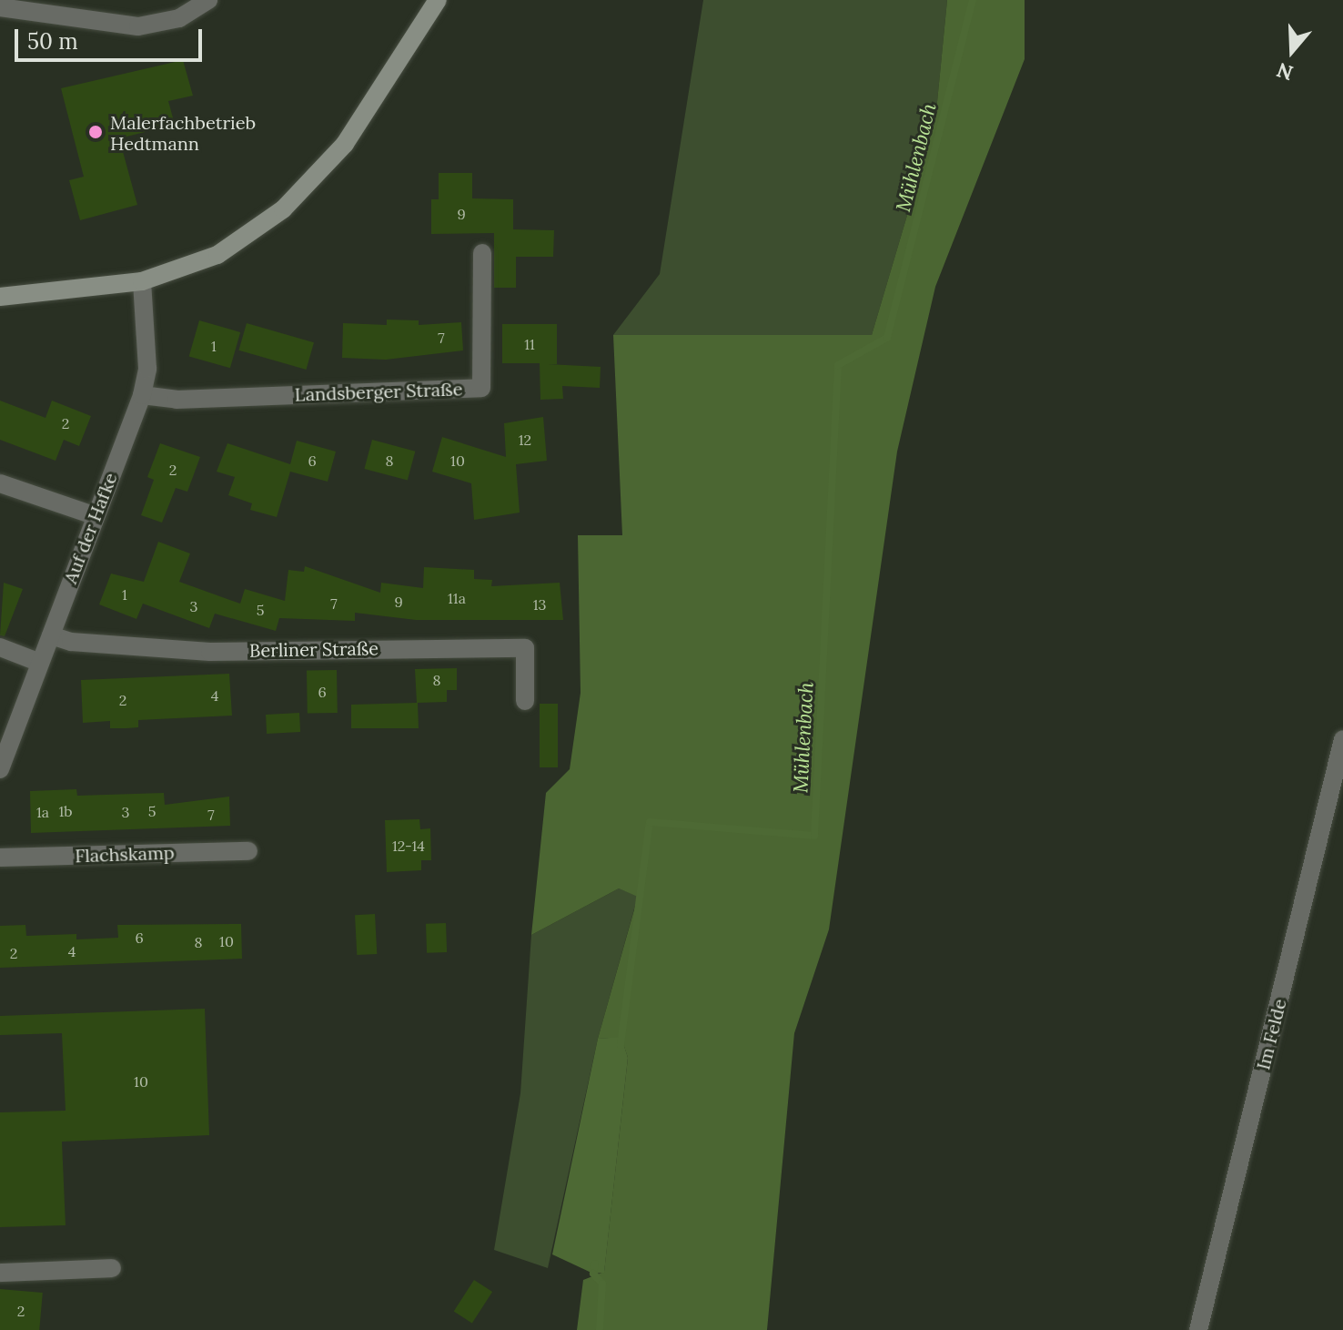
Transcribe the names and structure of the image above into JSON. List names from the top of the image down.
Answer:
{
  "streets": {
    "street": [
      "Landsberger Straße",
      "Auf der Hafke",
      "Berliner Straße",
      "Flachskamp",
      "Im Felde"
    ]
  },
  "crossings": [
    ["Landsberger Straße", "Auf der Hafke"],
    ["Auf der Hafke", "Berliner Straße"]
  ],
  "water": ["Mühlenbach"],
  "places": ["Malerfachbetrieb Hedtmann"],
  "house_numbers": [
    "9",
    "7",
    "11",
    "1",
    "2",
    "12",
    "6",
    "8",
    "10",
    "2",
    "1",
    "11a",
    "9",
    "7",
    "13",
    "3",
    "5",
    "8",
    "6",
    "4",
    "2",
    "1b",
    "5",
    "1a",
    "3",
    "7",
    "12-14",
    "6",
    "10",
    "8",
    "4",
    "2",
    "10",
    "2"
  ],
  "scale_bar": "50 m",
  "north": "bottom"
}
